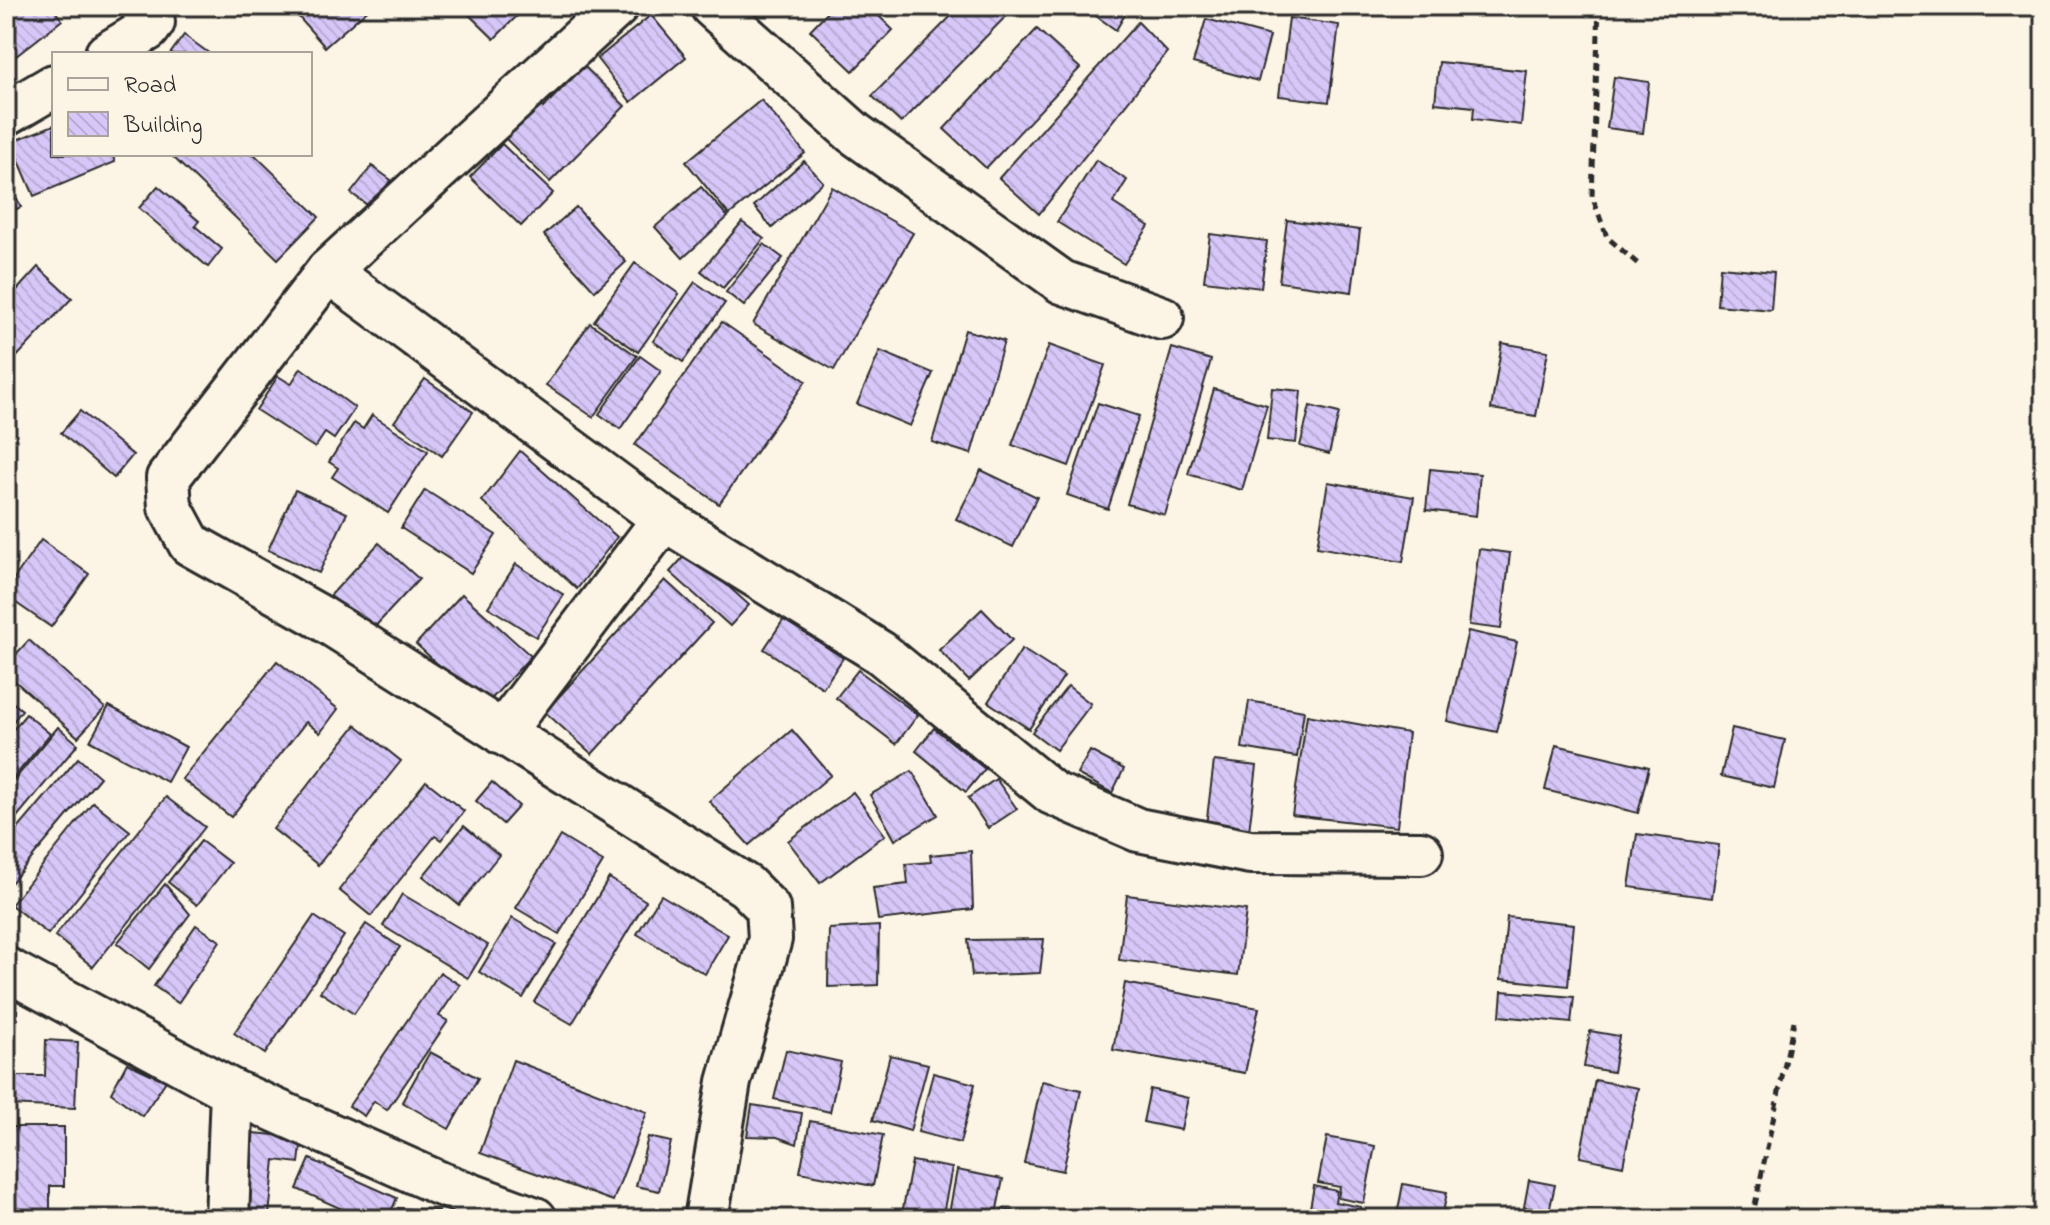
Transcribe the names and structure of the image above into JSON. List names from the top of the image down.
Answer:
{
  "legend": ["Road", "Building"]
}
